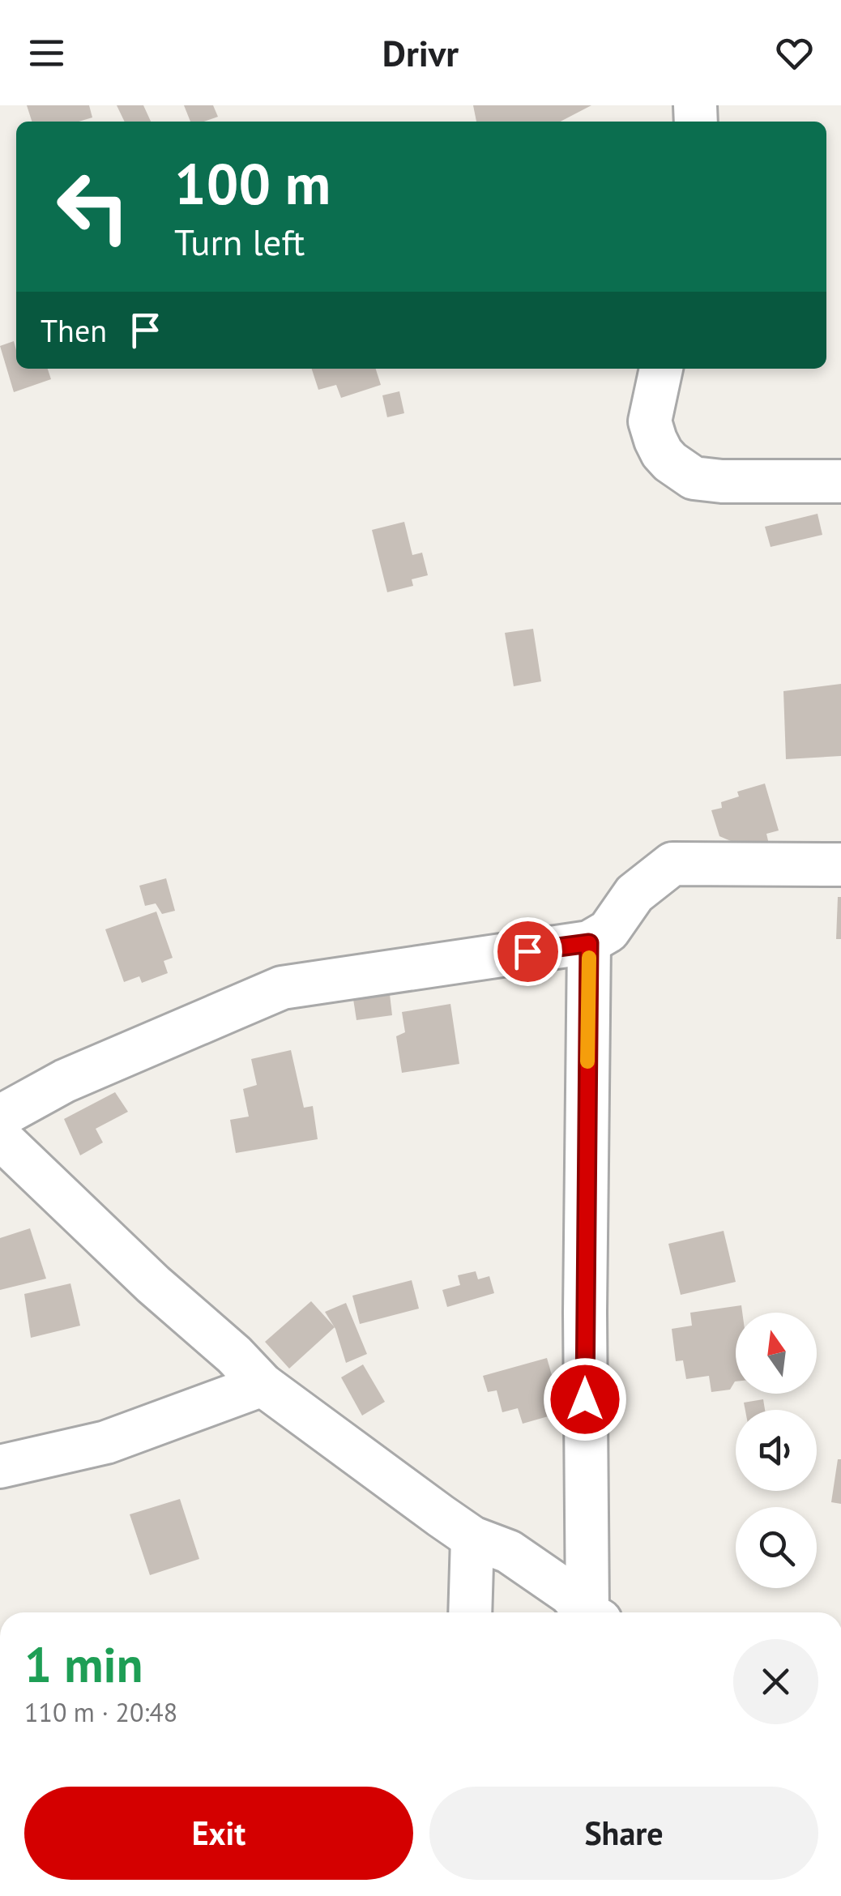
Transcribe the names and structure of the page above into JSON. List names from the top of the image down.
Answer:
{
  "north": "top",
  "page": {
    "header": "Drivr",
    "turn": ["100 m", "Turn left"],
    "then": "Then",
    "heading": ["1 min", "110 m · 20:48"],
    "buttons": ["Exit", "Share"]
  }
}
